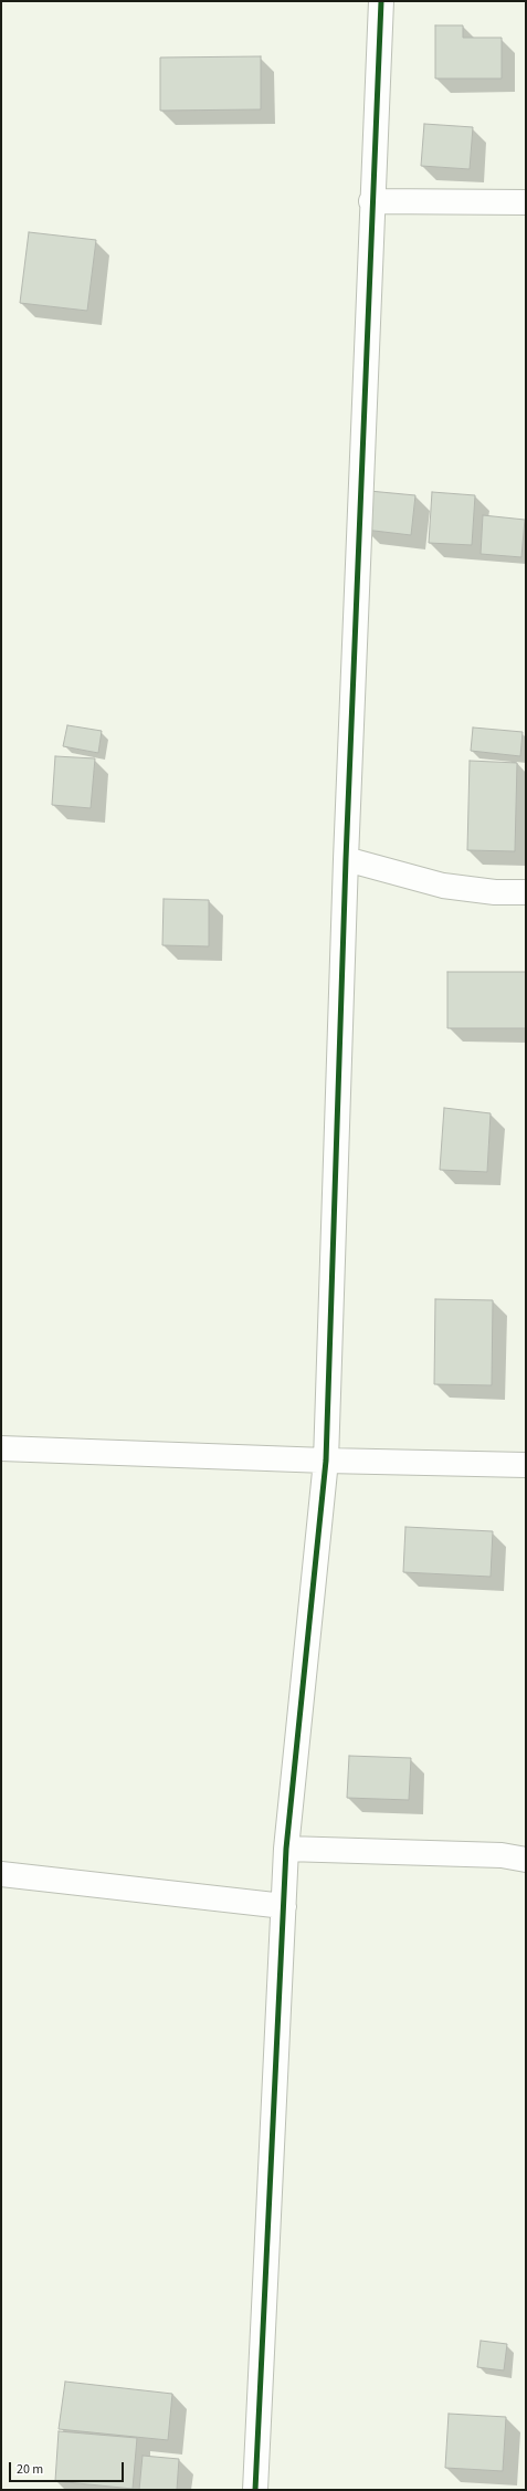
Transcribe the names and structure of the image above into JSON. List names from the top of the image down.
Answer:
{
  "scale_bar": "20 m"
}
